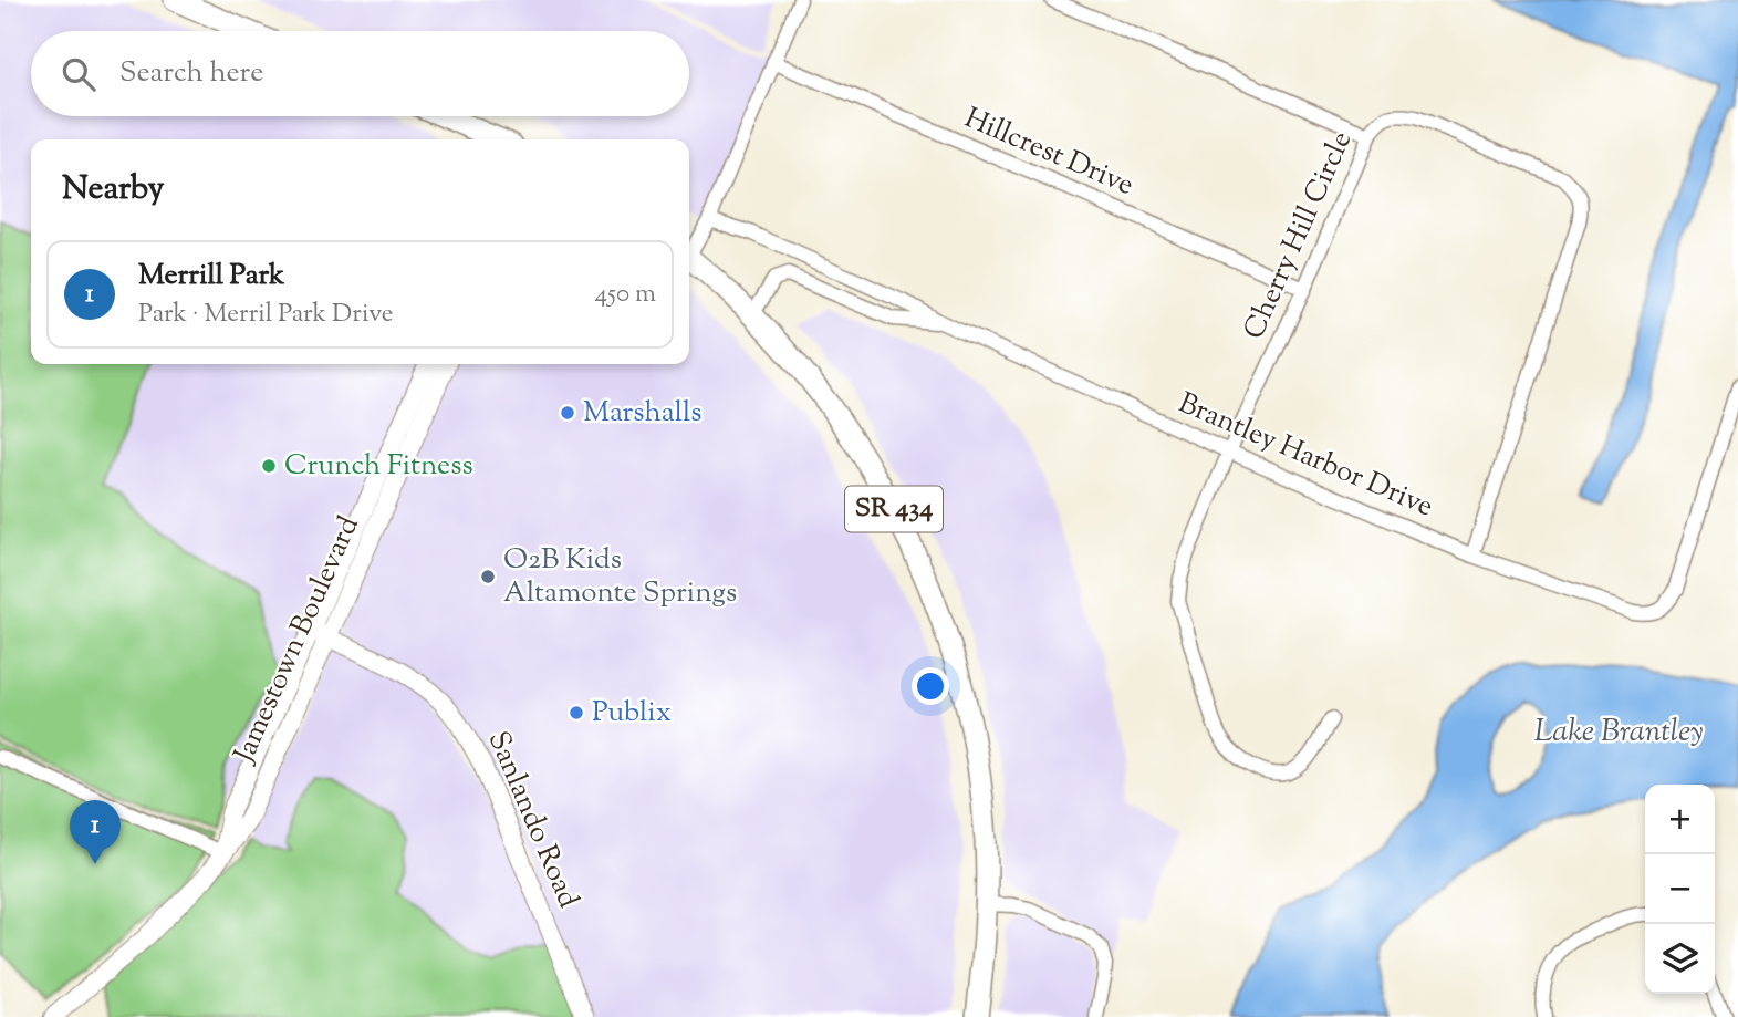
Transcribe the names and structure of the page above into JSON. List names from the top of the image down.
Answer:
{
  "streets": {
    "main road": ["SR 434"],
    "street": [
      "Hillcrest Drive",
      "Cherry Hill Circle",
      "Brantley Harbor Drive",
      "Jamestown Boulevard",
      "Sanlando Road"
    ]
  },
  "crossings": [
    ["Hillcrest Drive", "Cherry Hill Circle"],
    ["Cherry Hill Circle", "Brantley Harbor Drive"],
    ["Brantley Harbor Drive", "SR 434"],
    ["Jamestown Boulevard", "Sanlando Road"]
  ],
  "water": ["Lake Brantley"],
  "places": [
    "Marshalls",
    "Crunch Fitness",
    "O2B Kids Altamonte Springs",
    "Publix"
  ],
  "page": {
    "search": "Search here",
    "heading": "Nearby",
    "list": [
      {
        "mark": "1",
        "name": "Merrill Park",
        "note": "Park · Merril Park Drive",
        "value": "450 m"
      }
    ],
    "map_buttons": ["+", "−"],
    "pins": "1"
  }
}
